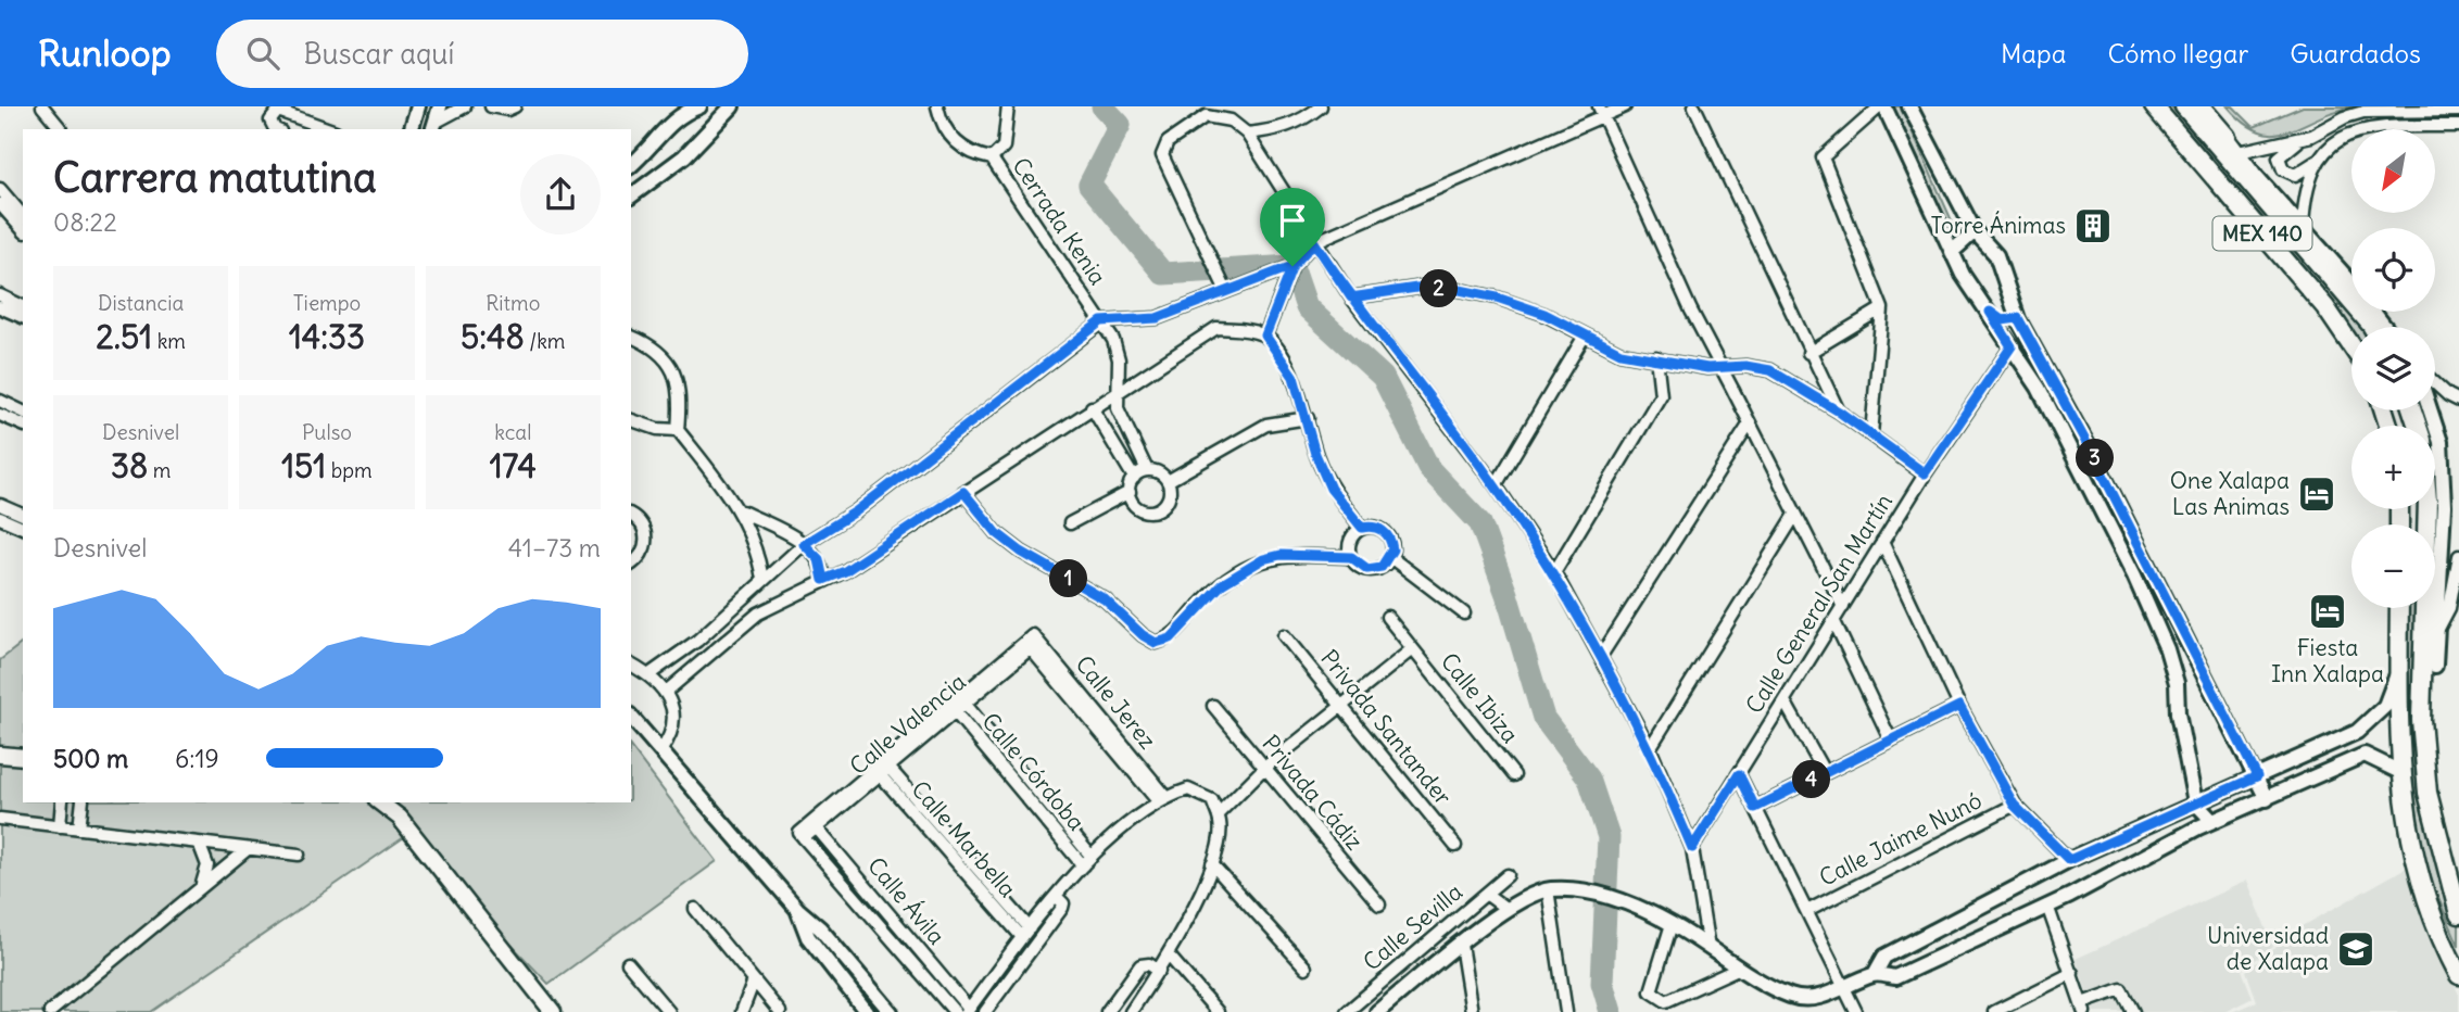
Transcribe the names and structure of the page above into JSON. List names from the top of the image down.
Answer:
{
  "streets": {
    "highway": ["MEX 140"],
    "street": [
      "Cerrada Kenia",
      "Calle General San Martín",
      "Calle Ibiza",
      "Calle Jerez",
      "Calle Valencia",
      "Privada Santander",
      "Calle Córdoba",
      "Privada Cádiz",
      "Calle Marbella",
      "Calle Jaime Nunó",
      "Calle Ávila",
      "Calle Sevilla"
    ]
  },
  "crossings": [
    ["Calle Jerez", "Calle Valencia"],
    ["Calle Valencia", "Calle Córdoba"],
    ["Calle Valencia", "Calle Marbella"],
    ["Calle Valencia", "Calle Ávila"]
  ],
  "places": {
    "building": ["Torre Ánimas"],
    "hotel": ["One Xalapa Las Animas", "Fiesta Inn Xalapa"],
    "school or university": ["Universidad de Xalapa"]
  },
  "north": "bottom left",
  "page": {
    "header": "Runloop",
    "search": "Buscar aquí",
    "nav": ["Mapa", "Cómo llegar", "Guardados"],
    "map_buttons": ["+", "−"],
    "heading": ["Carrera matutina", "08:22"],
    "stats": [
      ["Distancia", "2.51 km"],
      ["Tiempo", "14:33"],
      ["Ritmo", "5:48 /km"],
      ["Desnivel", "38 m"],
      ["Pulso", "151 bpm"],
      ["kcal", "174"]
    ],
    "pins": [
      "2",
      "3",
      "1",
      "4"
    ],
    "chart": ["Desnivel", "41–73 m"],
    "list": [
      {
        "name": "500 m",
        "note": "6:19"
      }
    ]
  }
}
